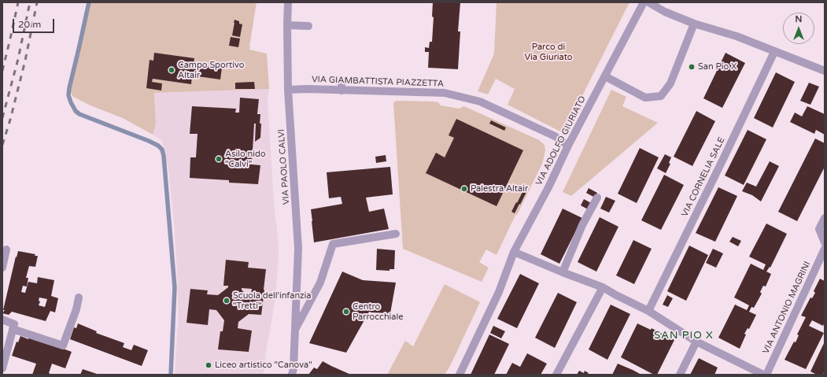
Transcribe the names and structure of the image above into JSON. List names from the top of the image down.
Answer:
{
  "streets": {
    "street": [
      "VIA GIAMBATTISTA PIAZZETTA",
      "VIA ADOLFO GIURIATO",
      "VIA PAOLO CALVI",
      "VIA CORNELIA SALE",
      "VIA ANTONIO MAGRINI"
    ]
  },
  "crossings": [
    ["VIA GIAMBATTISTA PIAZZETTA", "VIA ADOLFO GIURIATO"],
    ["VIA GIAMBATTISTA PIAZZETTA", "VIA PAOLO CALVI"]
  ],
  "districts": ["SAN PIO X"],
  "parks": ["Parco di Via Giuriato"],
  "places": [
    "San Pio X",
    "Campo Sportivo Altair",
    "Asilo nido \"Calvi\"",
    "Palestra Altair",
    "Scuola dell'infanzia \"Tretti\"",
    "Centro Parrocchiale",
    "Liceo artistico \"Canova\""
  ],
  "scale_bar": "20 m",
  "north": "top"
}
